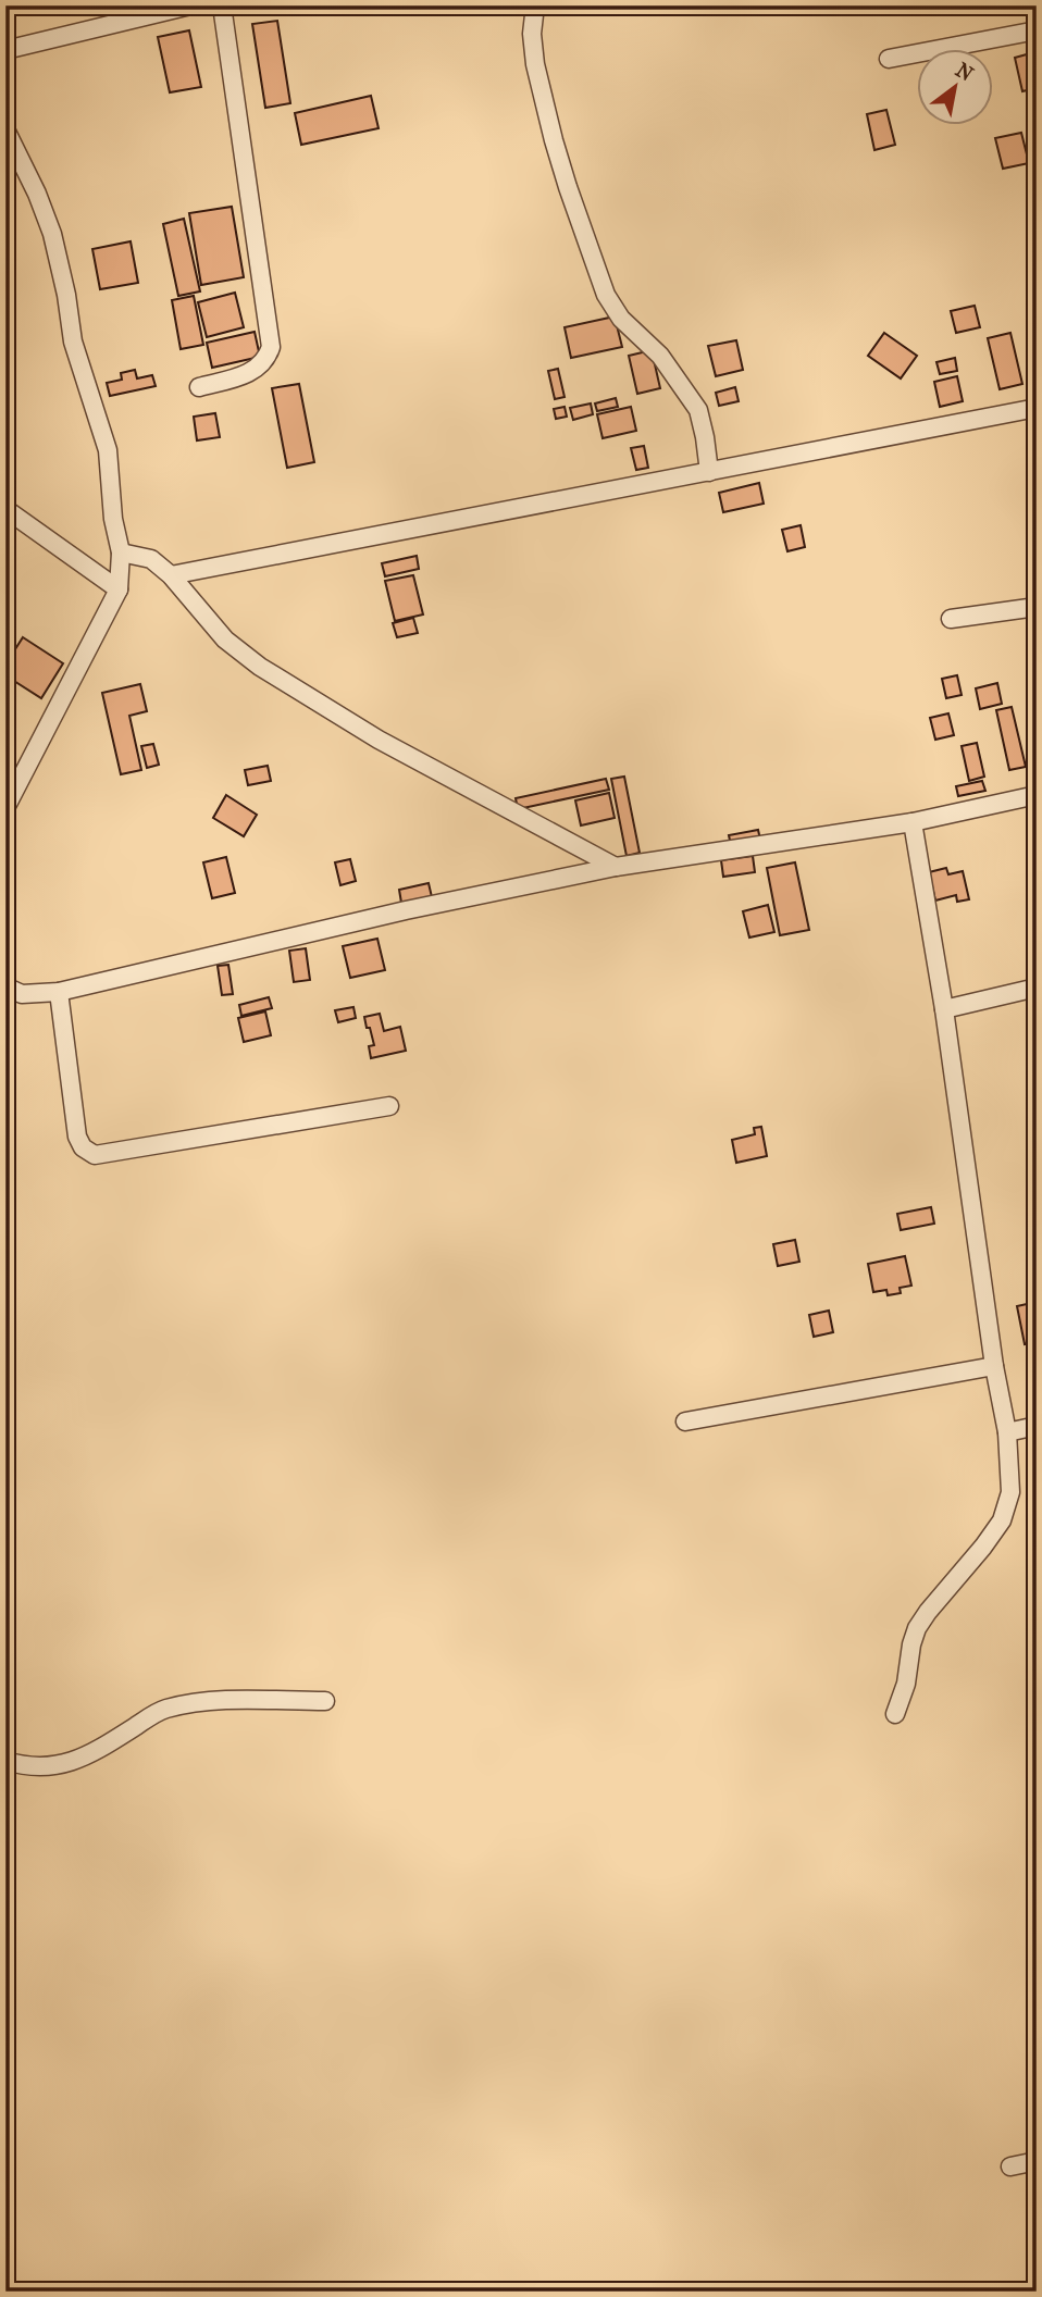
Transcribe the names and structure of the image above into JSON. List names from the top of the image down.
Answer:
{
  "north": "top right"
}
